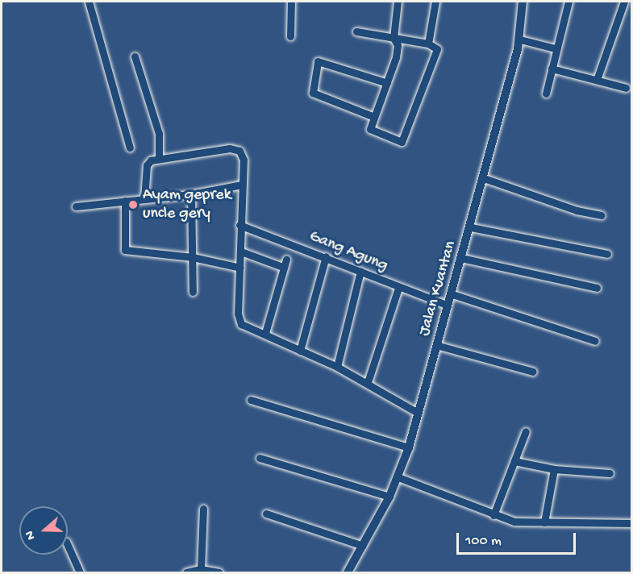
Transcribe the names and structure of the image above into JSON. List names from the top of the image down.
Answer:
{
  "streets": {
    "street": ["Gang Agung", "Jalan Kuantan"]
  },
  "crossings": [
    ["Gang Agung", "Jalan Kuantan"]
  ],
  "places": ["Ayam geprek uncle gery"],
  "scale_bar": "100 m",
  "north": "left"
}
